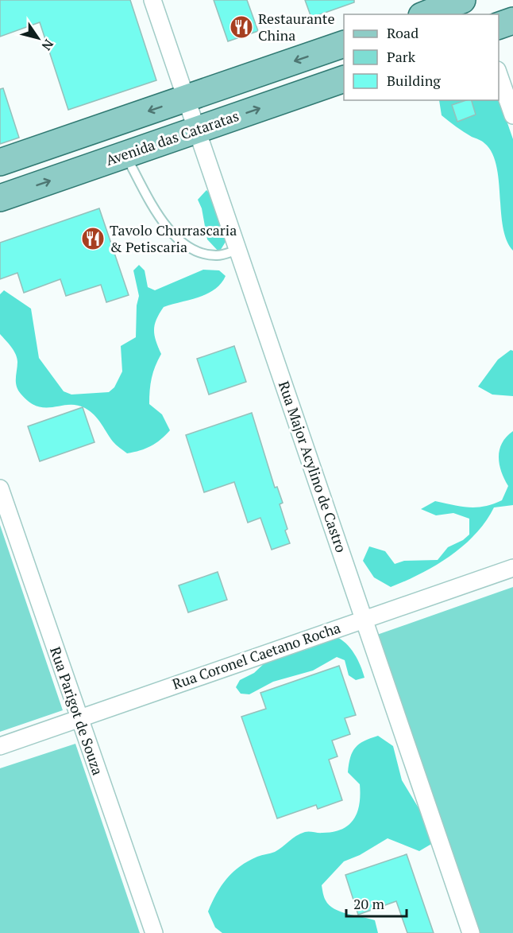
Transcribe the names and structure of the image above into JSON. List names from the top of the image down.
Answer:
{
  "streets": {
    "main road": ["Avenida das Cataratas"],
    "street": ["Rua Major Acylino de Castro", "Rua Coronel Caetano Rocha", "Rua Parigot de Souza"]
  },
  "crossings": [
    ["Avenida das Cataratas", "Rua Major Acylino de Castro"],
    ["Rua Major Acylino de Castro", "Rua Coronel Caetano Rocha"],
    ["Rua Coronel Caetano Rocha", "Rua Parigot de Souza"]
  ],
  "places": {
    "restaurant": ["Restaurante China", "Tavolo Churrascaria & Petiscaria"]
  },
  "legend": ["Road", "Park", "Building"],
  "scale_bar": "20 m",
  "north": "bottom right"
}
